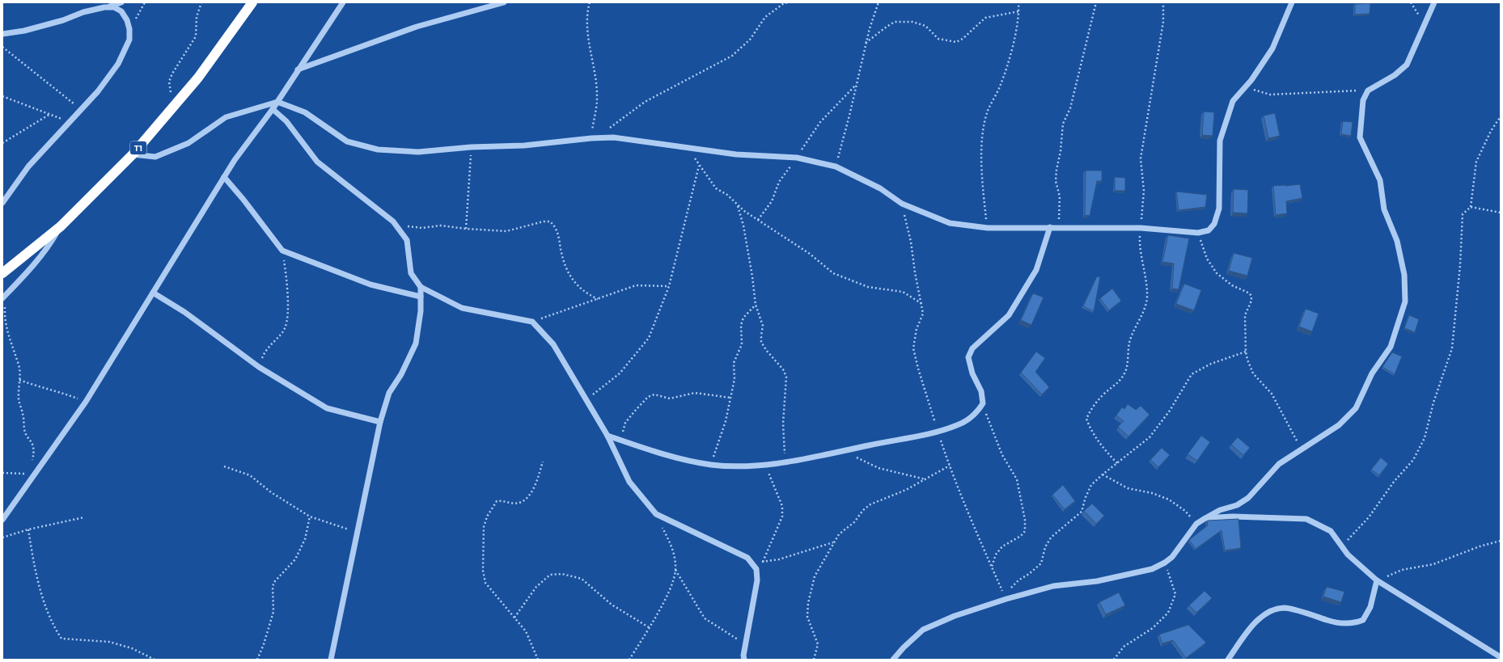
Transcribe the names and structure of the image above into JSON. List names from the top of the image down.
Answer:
{
  "streets": {
    "highway": ["T1"]
  }
}
